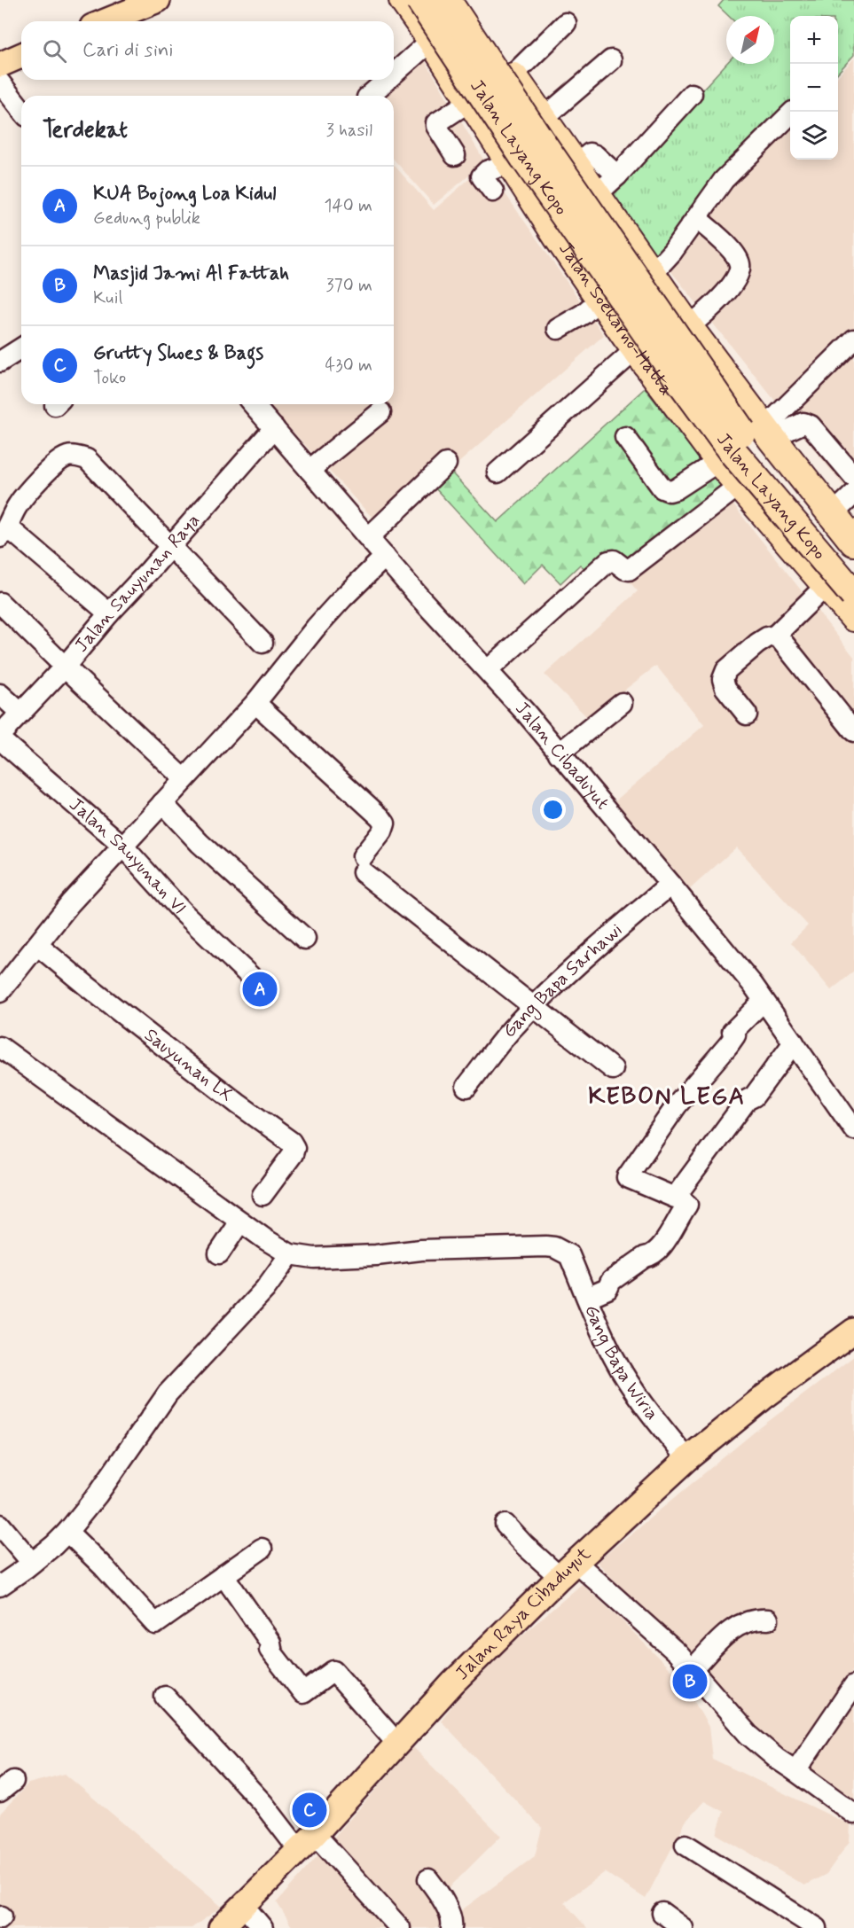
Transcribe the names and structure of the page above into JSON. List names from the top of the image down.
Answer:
{
  "streets": {
    "highway": ["Jalan Layang Kopo", "Jalan Soekarno-Hatta"],
    "main road": ["Jalan Raya Cibaduyut"],
    "street": [
      "Jalan Sauyunan Raya",
      "Jalan Cibaduyut",
      "Jalan Sauyunan Vl",
      "Gang Bapa Sarhawi",
      "Sauyunan LX",
      "Gang Bapa Wiria"
    ]
  },
  "crossings": [
    ["Jalan Sauyunan Raya", "Jalan Cibaduyut"],
    ["Jalan Cibaduyut", "Gang Bapa Sarhawi"],
    ["Gang Bapa Wiria", "Jalan Raya Cibaduyut"]
  ],
  "districts": ["KEBON LEGA"],
  "north": "top right",
  "page": {
    "map_buttons": ["+", "−"],
    "search": "Cari di sini",
    "heading": ["Terdekat", "3 hasil"],
    "list": [
      {
        "mark": "A",
        "name": "KUA Bojong Loa Kidul",
        "note": "Gedung publik",
        "value": "140 m"
      },
      {
        "mark": "B",
        "name": "Masjid Jami Al Fattah",
        "note": "Kuil",
        "value": "370 m"
      },
      {
        "mark": "C",
        "name": "Grutty Shoes & Bags",
        "note": "Toko",
        "value": "430 m"
      }
    ],
    "pins": ["A", "B", "C"]
  }
}
